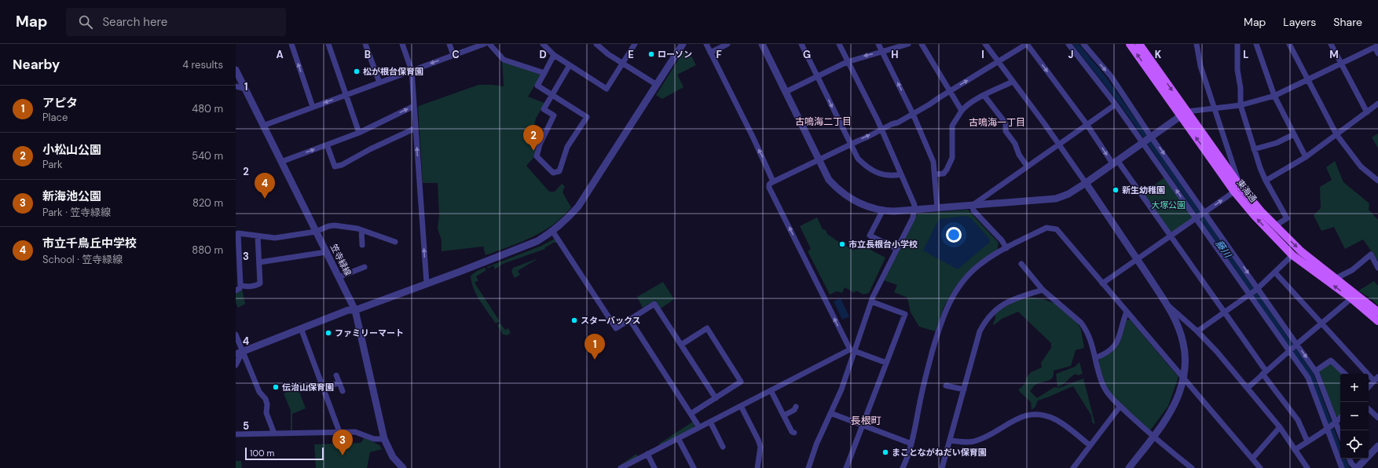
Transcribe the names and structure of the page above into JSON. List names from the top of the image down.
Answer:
{
  "streets": {
    "main road": ["東海通"],
    "street": ["笠寺緑線"]
  },
  "districts": ["古鳴海二丁目", "古鳴海一丁目", "長根町"],
  "water": ["藤川"],
  "parks": ["大塚公園"],
  "places": [
    "ローソン",
    "松が根台保育園",
    "新生幼稚園",
    "市立長根台小学校",
    "スターバックス",
    "ファミリーマート",
    "伝治山保育園",
    "まことながねだい保育園"
  ],
  "scale_bar": "100 m",
  "page": {
    "header": "Map",
    "search": "Search here",
    "nav": ["Map", "Layers", "Share"],
    "heading": ["Nearby", "4 results"],
    "list": [
      {
        "mark": "1",
        "name": "アピタ",
        "note": "Place",
        "value": "480 m"
      },
      {
        "mark": "2",
        "name": "小松山公園",
        "note": "Park",
        "value": "540 m"
      },
      {
        "mark": "3",
        "name": "新海池公園",
        "note": "Park · 笠寺緑線",
        "value": "820 m"
      },
      {
        "mark": "4",
        "name": "市立千鳥丘中学校",
        "note": "School · 笠寺緑線",
        "value": "880 m"
      }
    ],
    "pins": [
      "2",
      "4",
      "1",
      "3"
    ],
    "map_buttons": ["+", "−"],
    "scale": "100 m"
  },
  "grid": {
    "columns": [
      "A",
      "B",
      "C",
      "D",
      "E",
      "F",
      "G",
      "H",
      "I",
      "J",
      "K",
      "L",
      "M"
    ],
    "rows": [
      "1",
      "2",
      "3",
      "4",
      "5"
    ]
  }
}
